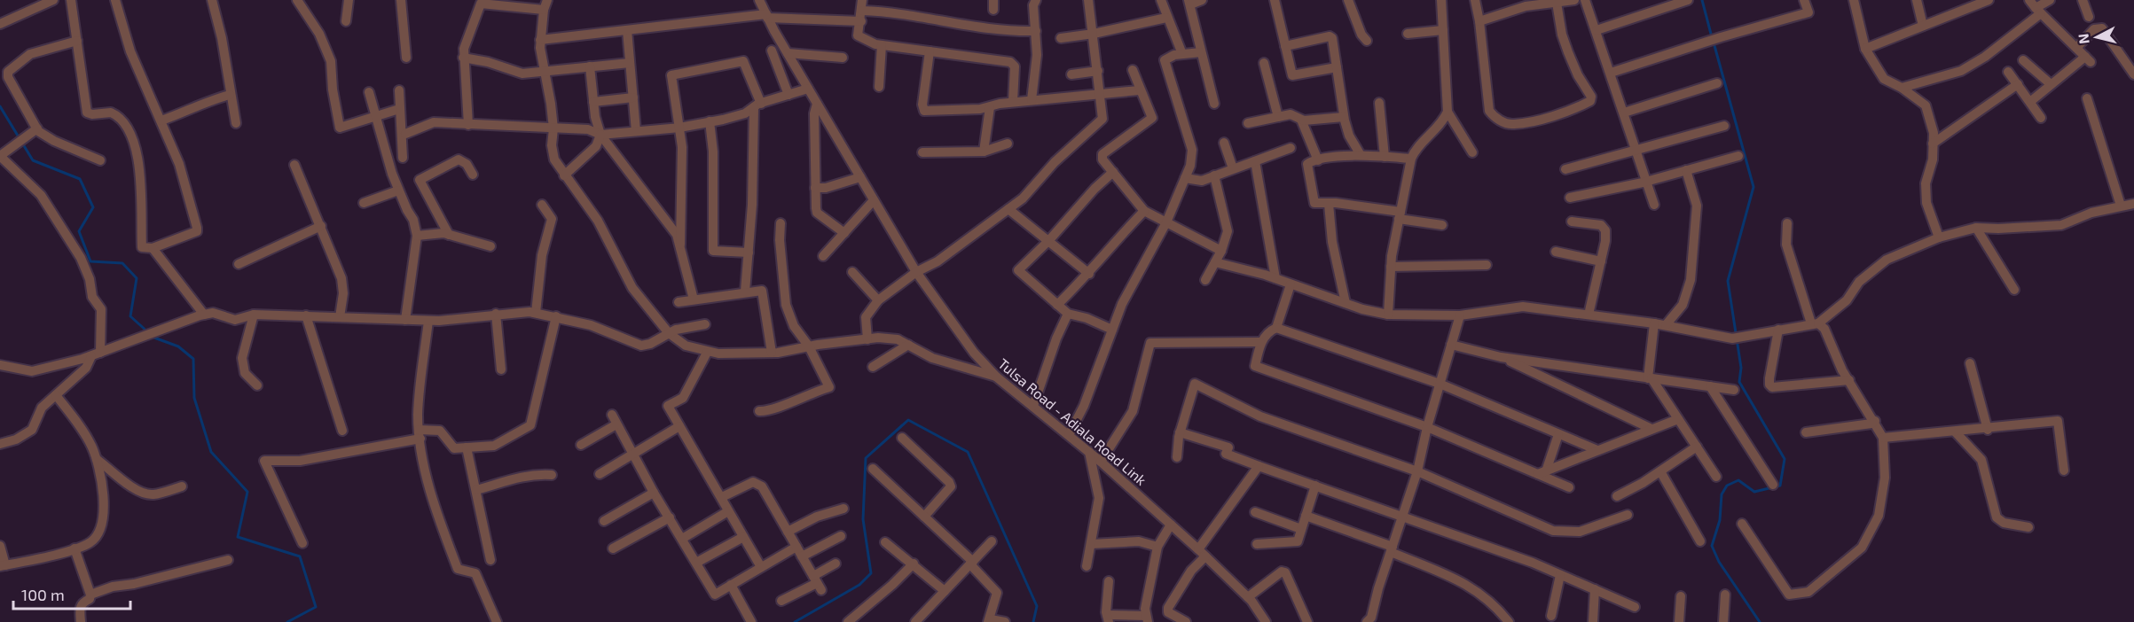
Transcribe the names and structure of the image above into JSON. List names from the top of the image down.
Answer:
{
  "streets": {
    "street": ["Tulsa Road - Adiala Road Link"]
  },
  "scale_bar": "100 m",
  "north": "left"
}
